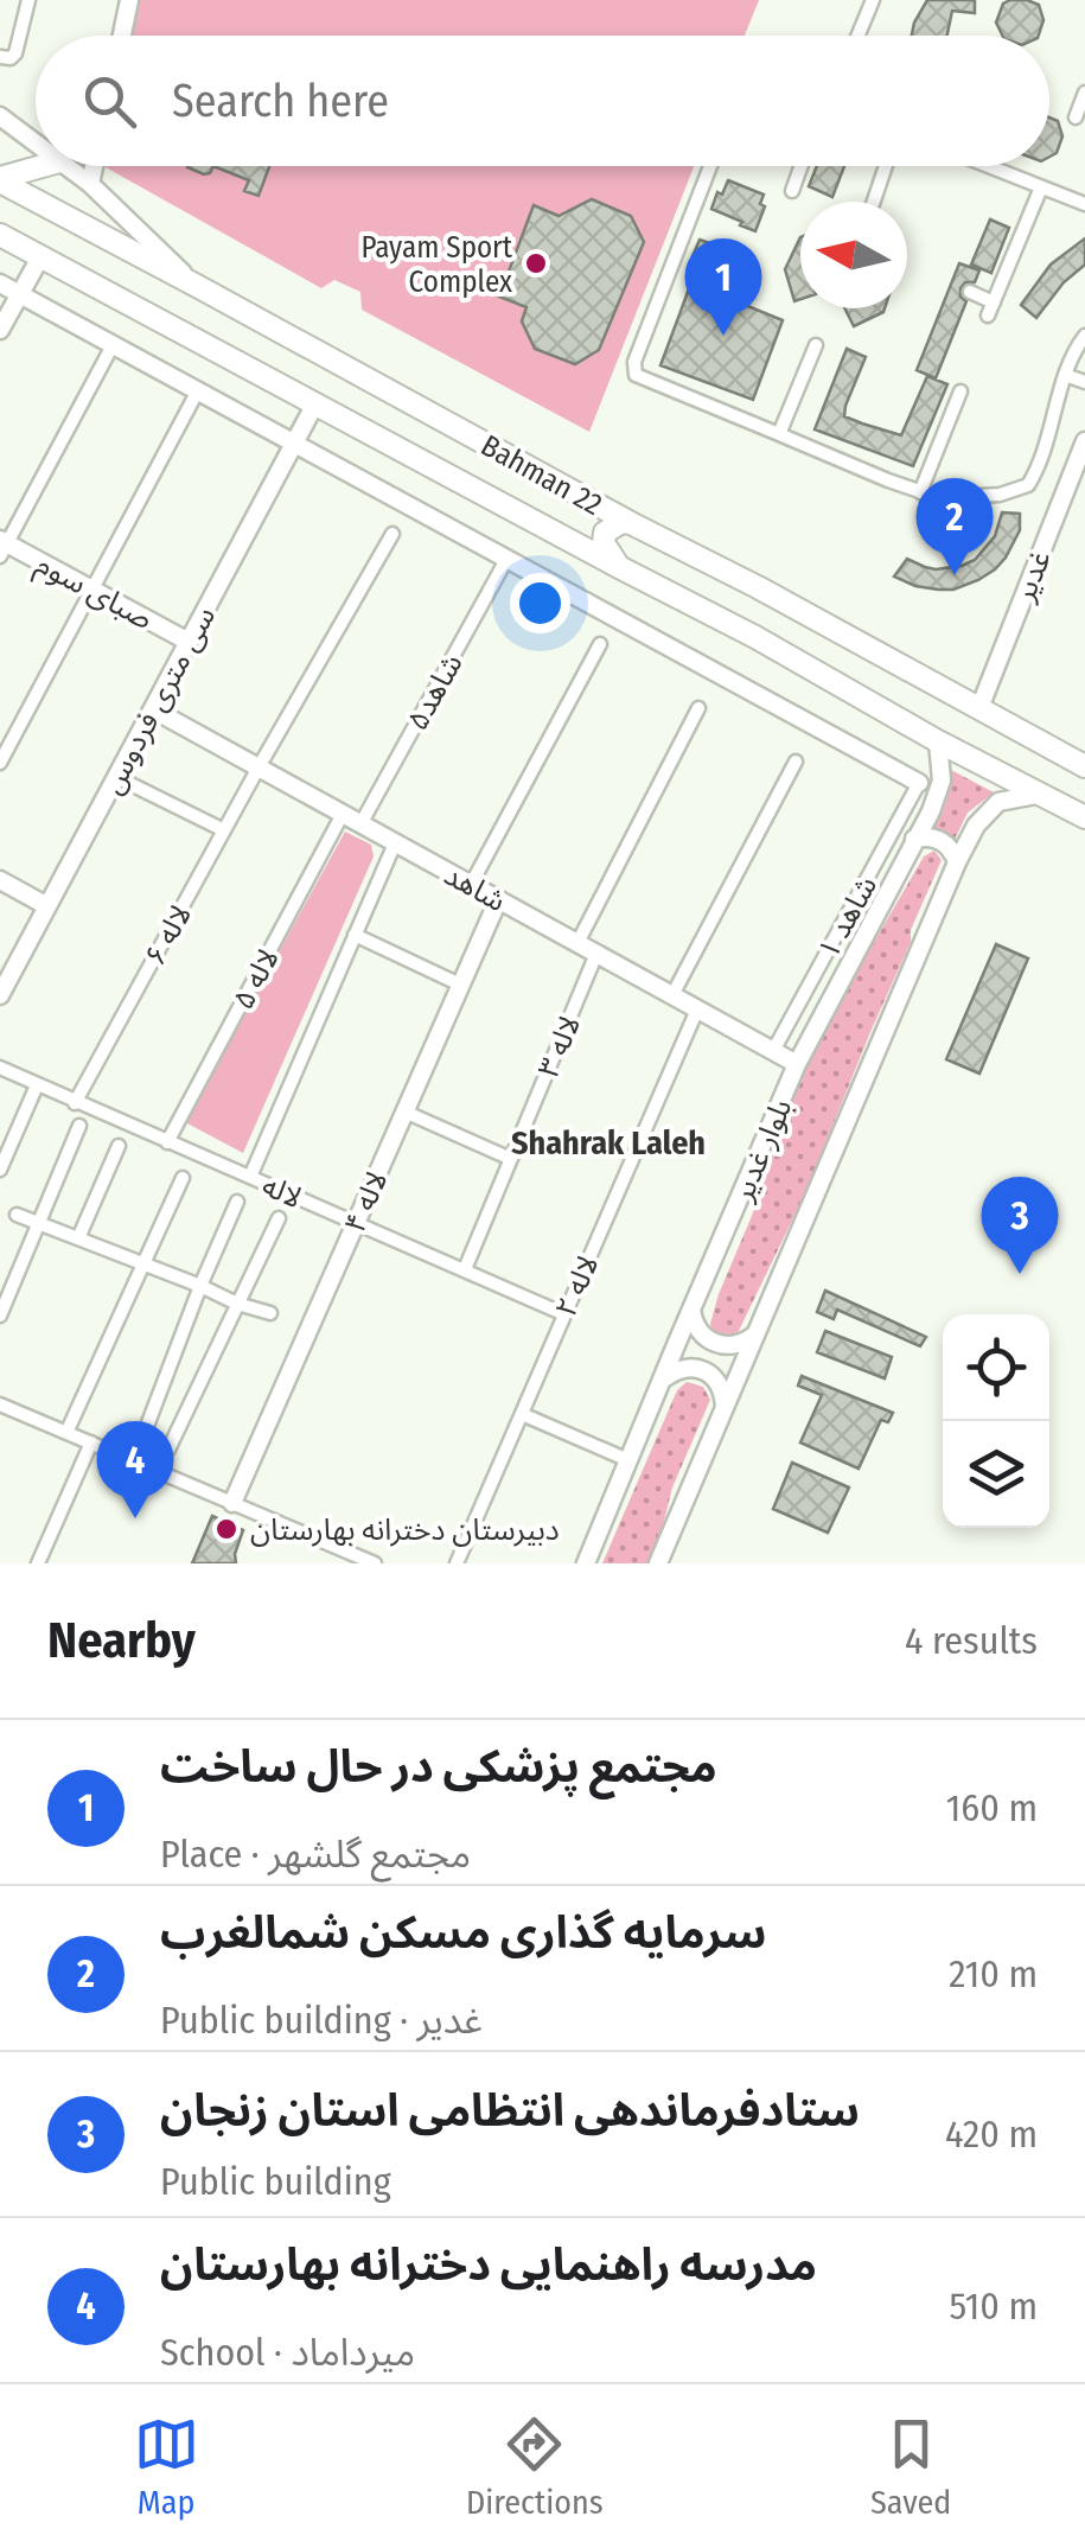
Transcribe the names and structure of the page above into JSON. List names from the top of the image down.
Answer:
{
  "streets": {
    "highway": ["Bahman 22"],
    "main road": [
      "غدیر",
      "صبای سوم",
      "سی متری فردوس",
      "شاهد",
      "بلوار غدیر",
      "لاله ۴"
    ],
    "street": [
      "شاهد۵",
      "شاهد ۱",
      "لاله ۶",
      "لاله ۵",
      "لاله ۳",
      "لاله",
      "لاله ۲"
    ]
  },
  "crossings": [
    ["Bahman 22", "غدیر"],
    ["Bahman 22", "سی متری فردوس"],
    ["Bahman 22", "بلوار غدیر"],
    ["صبای سوم", "سی متری فردوس"],
    ["شاهد۵", "شاهد"],
    ["سی متری فردوس", "شاهد"],
    ["شاهد", "شاهد ۱"],
    ["شاهد", "لاله ۶"],
    ["شاهد", "لاله ۵"],
    ["شاهد", "لاله ۳"],
    ["شاهد", "بلوار غدیر"],
    ["شاهد", "لاله ۴"],
    ["شاهد", "لاله ۲"],
    ["لاله ۶", "لاله"],
    ["لاله ۵", "لاله"],
    ["لاله ۳", "لاله"],
    ["لاله", "لاله ۴"],
    ["لاله", "لاله ۲"]
  ],
  "districts": ["Shahrak Laleh"],
  "places": ["Payam Sport Complex", "دبیرستان دخترانه بهارستان"],
  "north": "left",
  "page": {
    "search": "Search here",
    "pins": [
      "1",
      "2",
      "3",
      "4"
    ],
    "heading": ["Nearby", "4 results"],
    "list": [
      {
        "mark": "1",
        "name": "مجتمع پزشکی در حال ساخت",
        "note": "Place · مجتمع گلشهر",
        "value": "160 m"
      },
      {
        "mark": "2",
        "name": "سرمایه گذاری مسکن شمالغرب",
        "note": "Public building · غدیر",
        "value": "210 m"
      },
      {
        "mark": "3",
        "name": "ستادفرماندهی انتظامی استان زنجان",
        "note": "Public building",
        "value": "420 m"
      },
      {
        "mark": "4",
        "name": "مدرسه راهنمایی دخترانه بهارستان",
        "note": "School · میرداماد",
        "value": "510 m"
      }
    ],
    "nav": ["Map", "Directions", "Saved"]
  }
}
